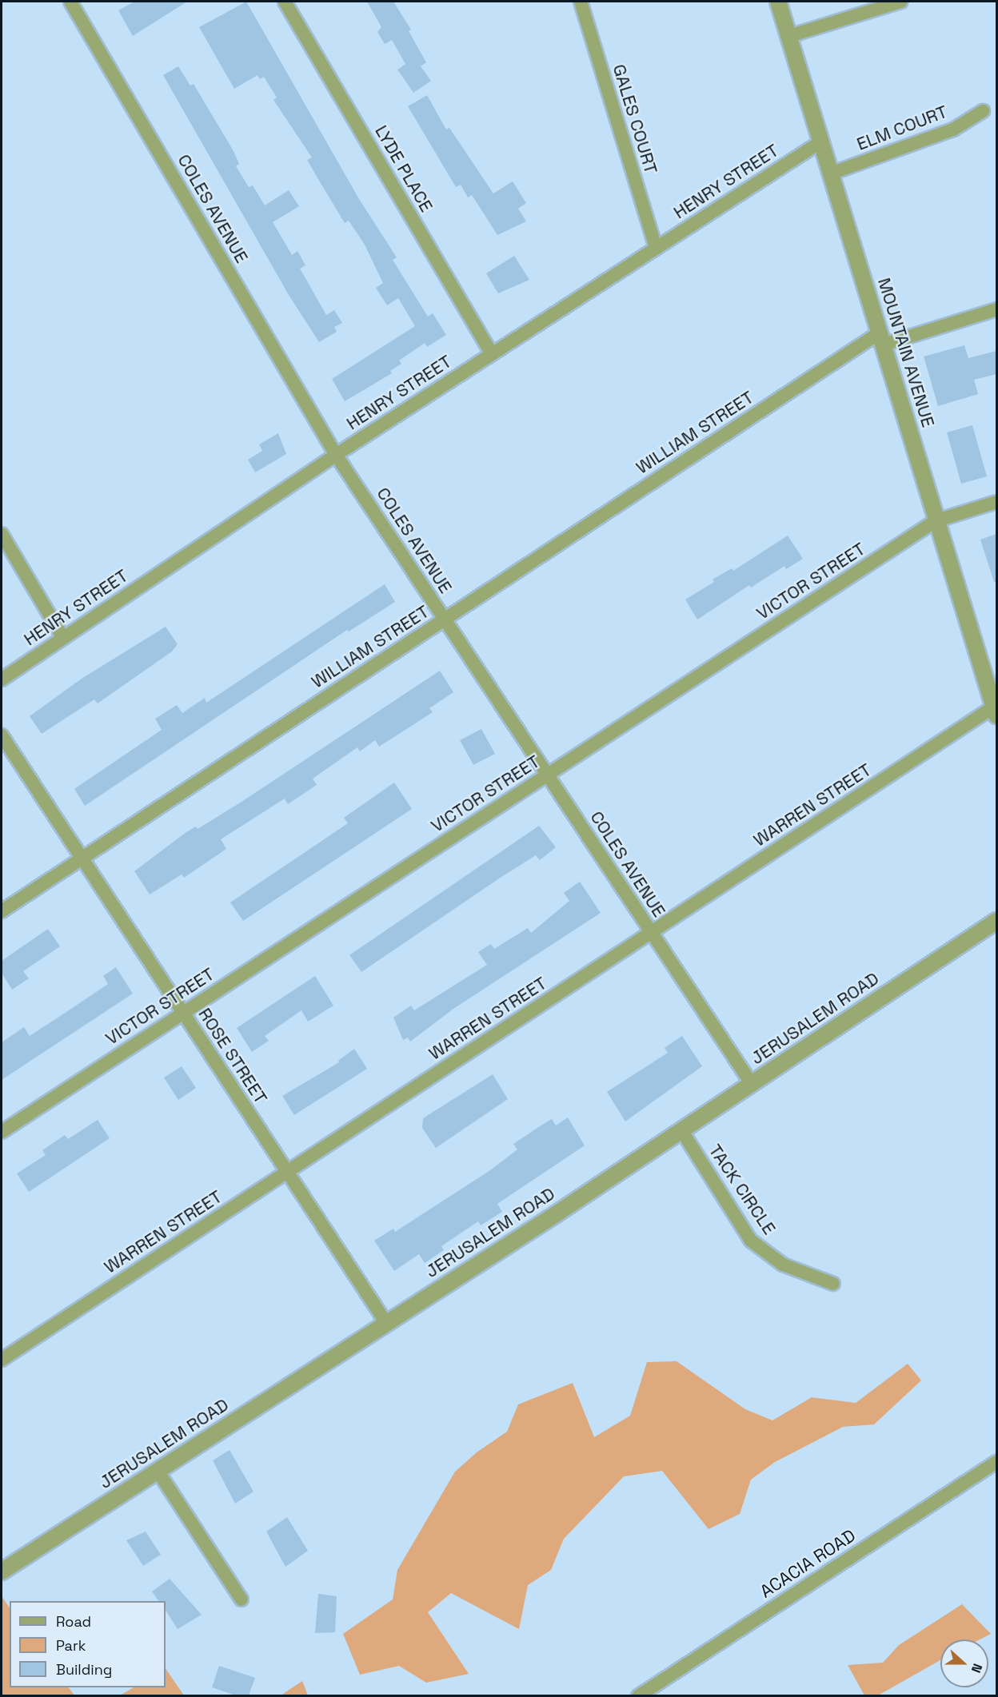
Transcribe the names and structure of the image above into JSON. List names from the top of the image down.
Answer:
{
  "streets": {
    "street": [
      "GALES COURT",
      "ELM COURT",
      "LYDE PLACE",
      "HENRY STREET",
      "COLES AVENUE",
      "MOUNTAIN AVENUE",
      "WILLIAM STREET",
      "VICTOR STREET",
      "WARREN STREET",
      "JERUSALEM ROAD",
      "ROSE STREET",
      "TACK CIRCLE",
      "ACACIA ROAD"
    ]
  },
  "crossings": [
    ["GALES COURT", "HENRY STREET"],
    ["ELM COURT", "MOUNTAIN AVENUE"],
    ["LYDE PLACE", "HENRY STREET"],
    ["HENRY STREET", "COLES AVENUE"],
    ["HENRY STREET", "MOUNTAIN AVENUE"],
    ["COLES AVENUE", "WILLIAM STREET"],
    ["COLES AVENUE", "VICTOR STREET"],
    ["COLES AVENUE", "WARREN STREET"],
    ["COLES AVENUE", "JERUSALEM ROAD"],
    ["MOUNTAIN AVENUE", "WILLIAM STREET"],
    ["MOUNTAIN AVENUE", "VICTOR STREET"],
    ["MOUNTAIN AVENUE", "WARREN STREET"],
    ["WILLIAM STREET", "ROSE STREET"],
    ["VICTOR STREET", "ROSE STREET"],
    ["WARREN STREET", "ROSE STREET"],
    ["JERUSALEM ROAD", "ROSE STREET"],
    ["JERUSALEM ROAD", "TACK CIRCLE"]
  ],
  "legend": ["Road", "Park", "Building"],
  "north": "right"
}
